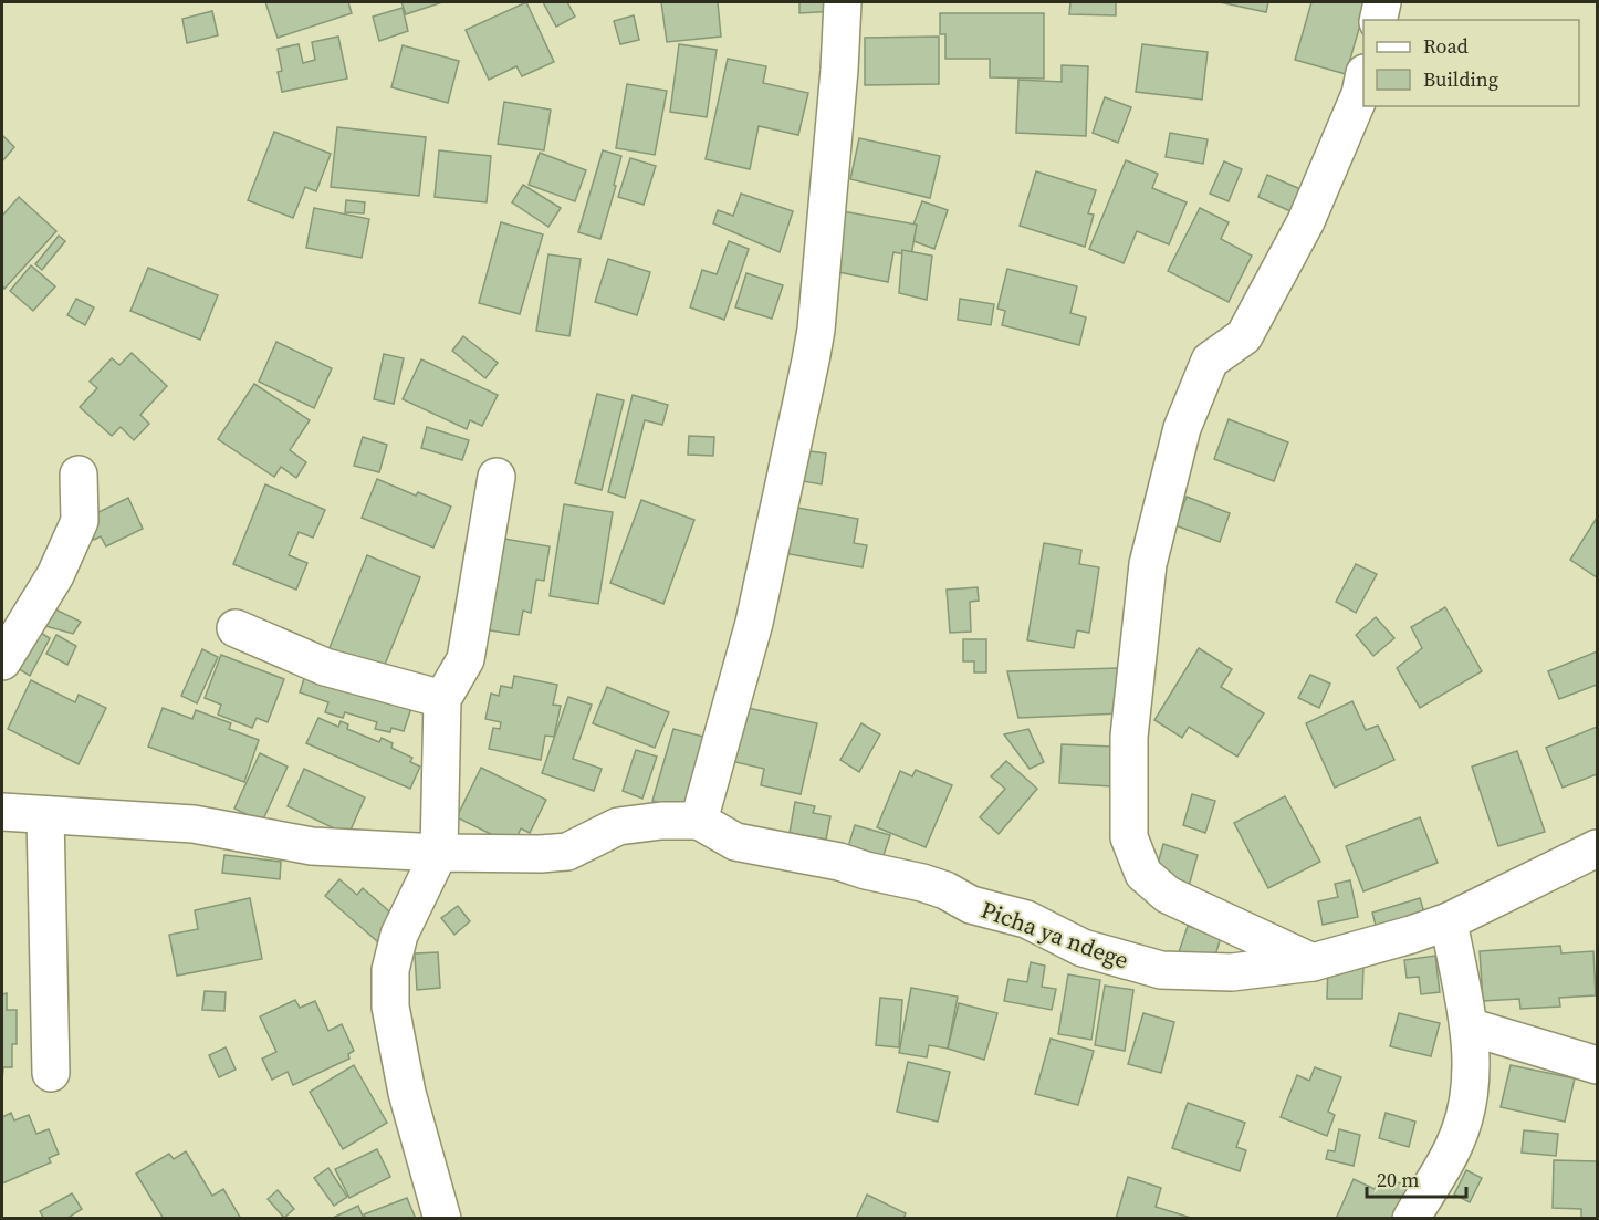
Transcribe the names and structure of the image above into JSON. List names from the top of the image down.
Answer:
{
  "streets": {
    "street": ["Picha ya ndege"]
  },
  "legend": ["Road", "Building"],
  "scale_bar": "20 m"
}
